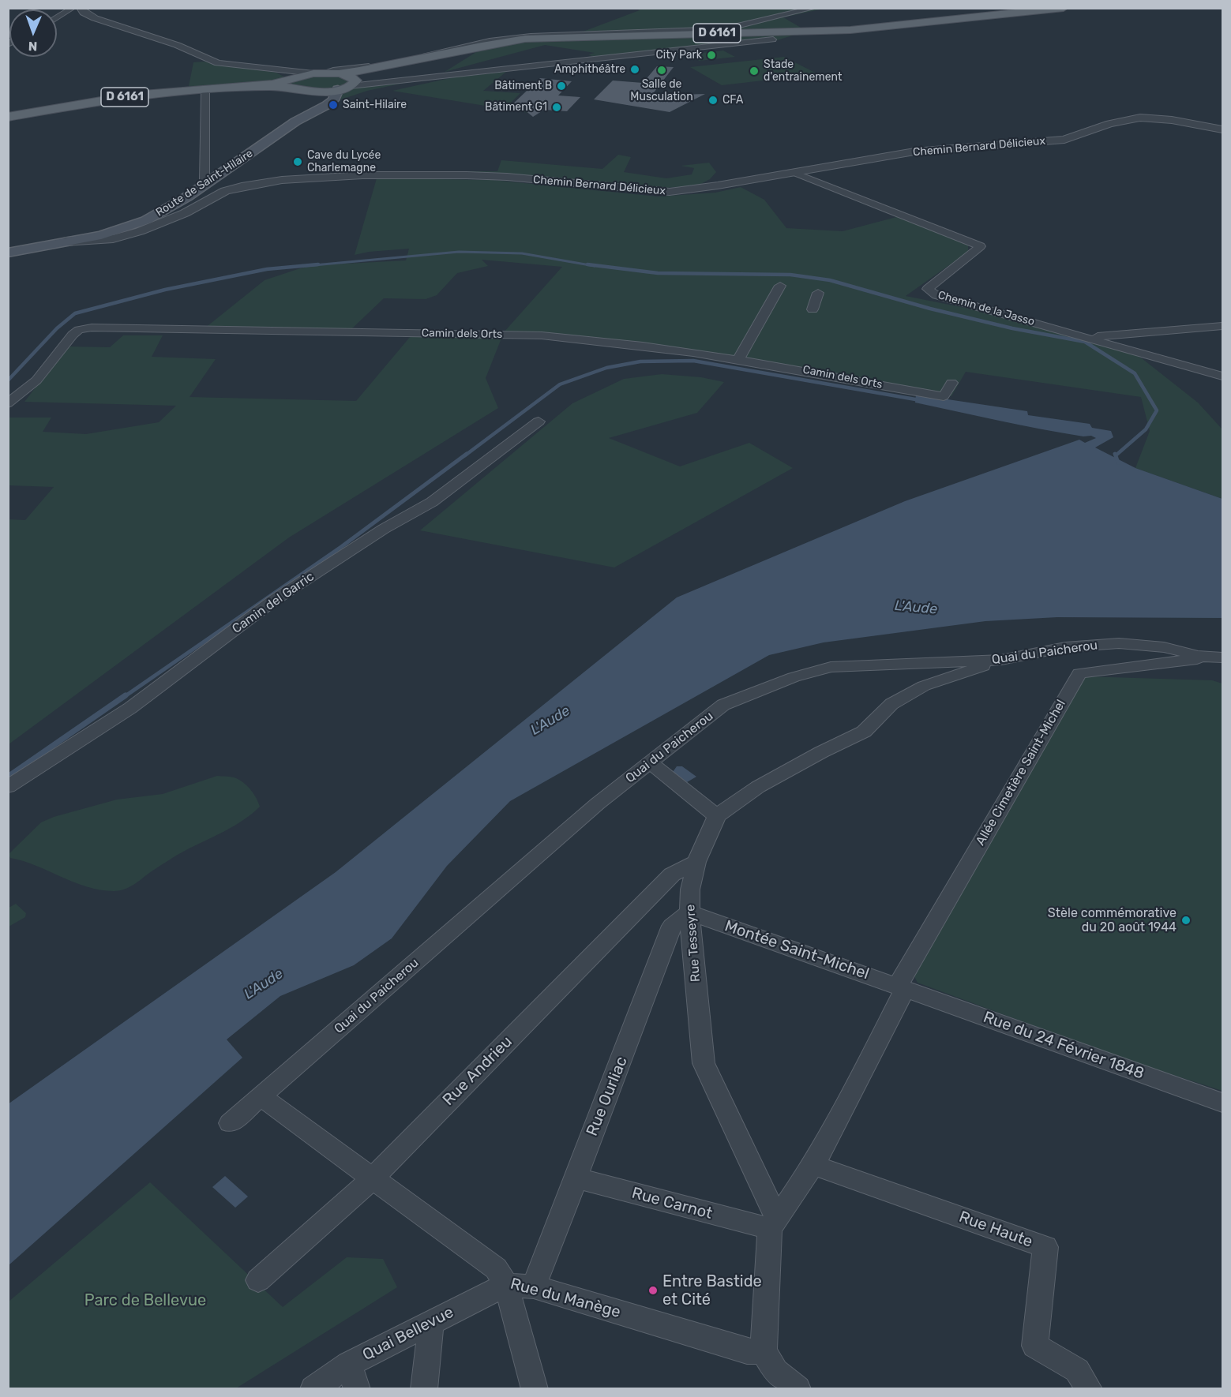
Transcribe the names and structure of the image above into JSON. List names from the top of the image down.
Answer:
{
  "streets": {
    "main road": ["D 6161", "Route de Saint-Hilaire"],
    "street": [
      "Chemin Bernard Délicieux",
      "Chemin de la Jasso",
      "Camin dels Orts",
      "Camin del Garric",
      "Quai du Paicherou",
      "Allée Cimetière Saint-Michel",
      "Rue Tesseyre",
      "Montée Saint-Michel",
      "Rue du 24 Février 1848",
      "Rue Andrieu",
      "Rue Ourliac",
      "Rue Carnot",
      "Rue Haute",
      "Rue du Manège",
      "Quai Bellevue"
    ]
  },
  "crossings": [
    ["D 6161", "Route de Saint-Hilaire"],
    ["Chemin Bernard Délicieux", "Route de Saint-Hilaire"],
    ["Chemin Bernard Délicieux", "Chemin de la Jasso"],
    ["Quai du Paicherou", "Allée Cimetière Saint-Michel"],
    ["Quai du Paicherou", "Rue du Manège"],
    ["Allée Cimetière Saint-Michel", "Montée Saint-Michel"],
    ["Allée Cimetière Saint-Michel", "Rue du 24 Février 1848"],
    ["Rue Tesseyre", "Montée Saint-Michel"],
    ["Rue Tesseyre", "Rue Andrieu"],
    ["Rue Tesseyre", "Rue Ourliac"],
    ["Rue Tesseyre", "Rue Carnot"],
    ["Montée Saint-Michel", "Rue du 24 Février 1848"],
    ["Montée Saint-Michel", "Rue Ourliac"],
    ["Rue Andrieu", "Rue du Manège"],
    ["Rue Ourliac", "Rue Carnot"],
    ["Rue Ourliac", "Rue du Manège"],
    ["Rue du Manège", "Quai Bellevue"]
  ],
  "water": ["L'Aude"],
  "parks": ["Parc de Bellevue"],
  "places": [
    "City Park",
    "Amphithéâtre",
    "Salle de Musculation",
    "Stade d'entrainement",
    "Bâtiment B",
    "CFA",
    "Saint-Hilaire",
    "Bâtiment G1",
    "Cave du Lycée Charlemagne",
    "Stèle commémorative du 20 août 1944",
    "Entre Bastide et Cité"
  ],
  "north": "bottom"
}
